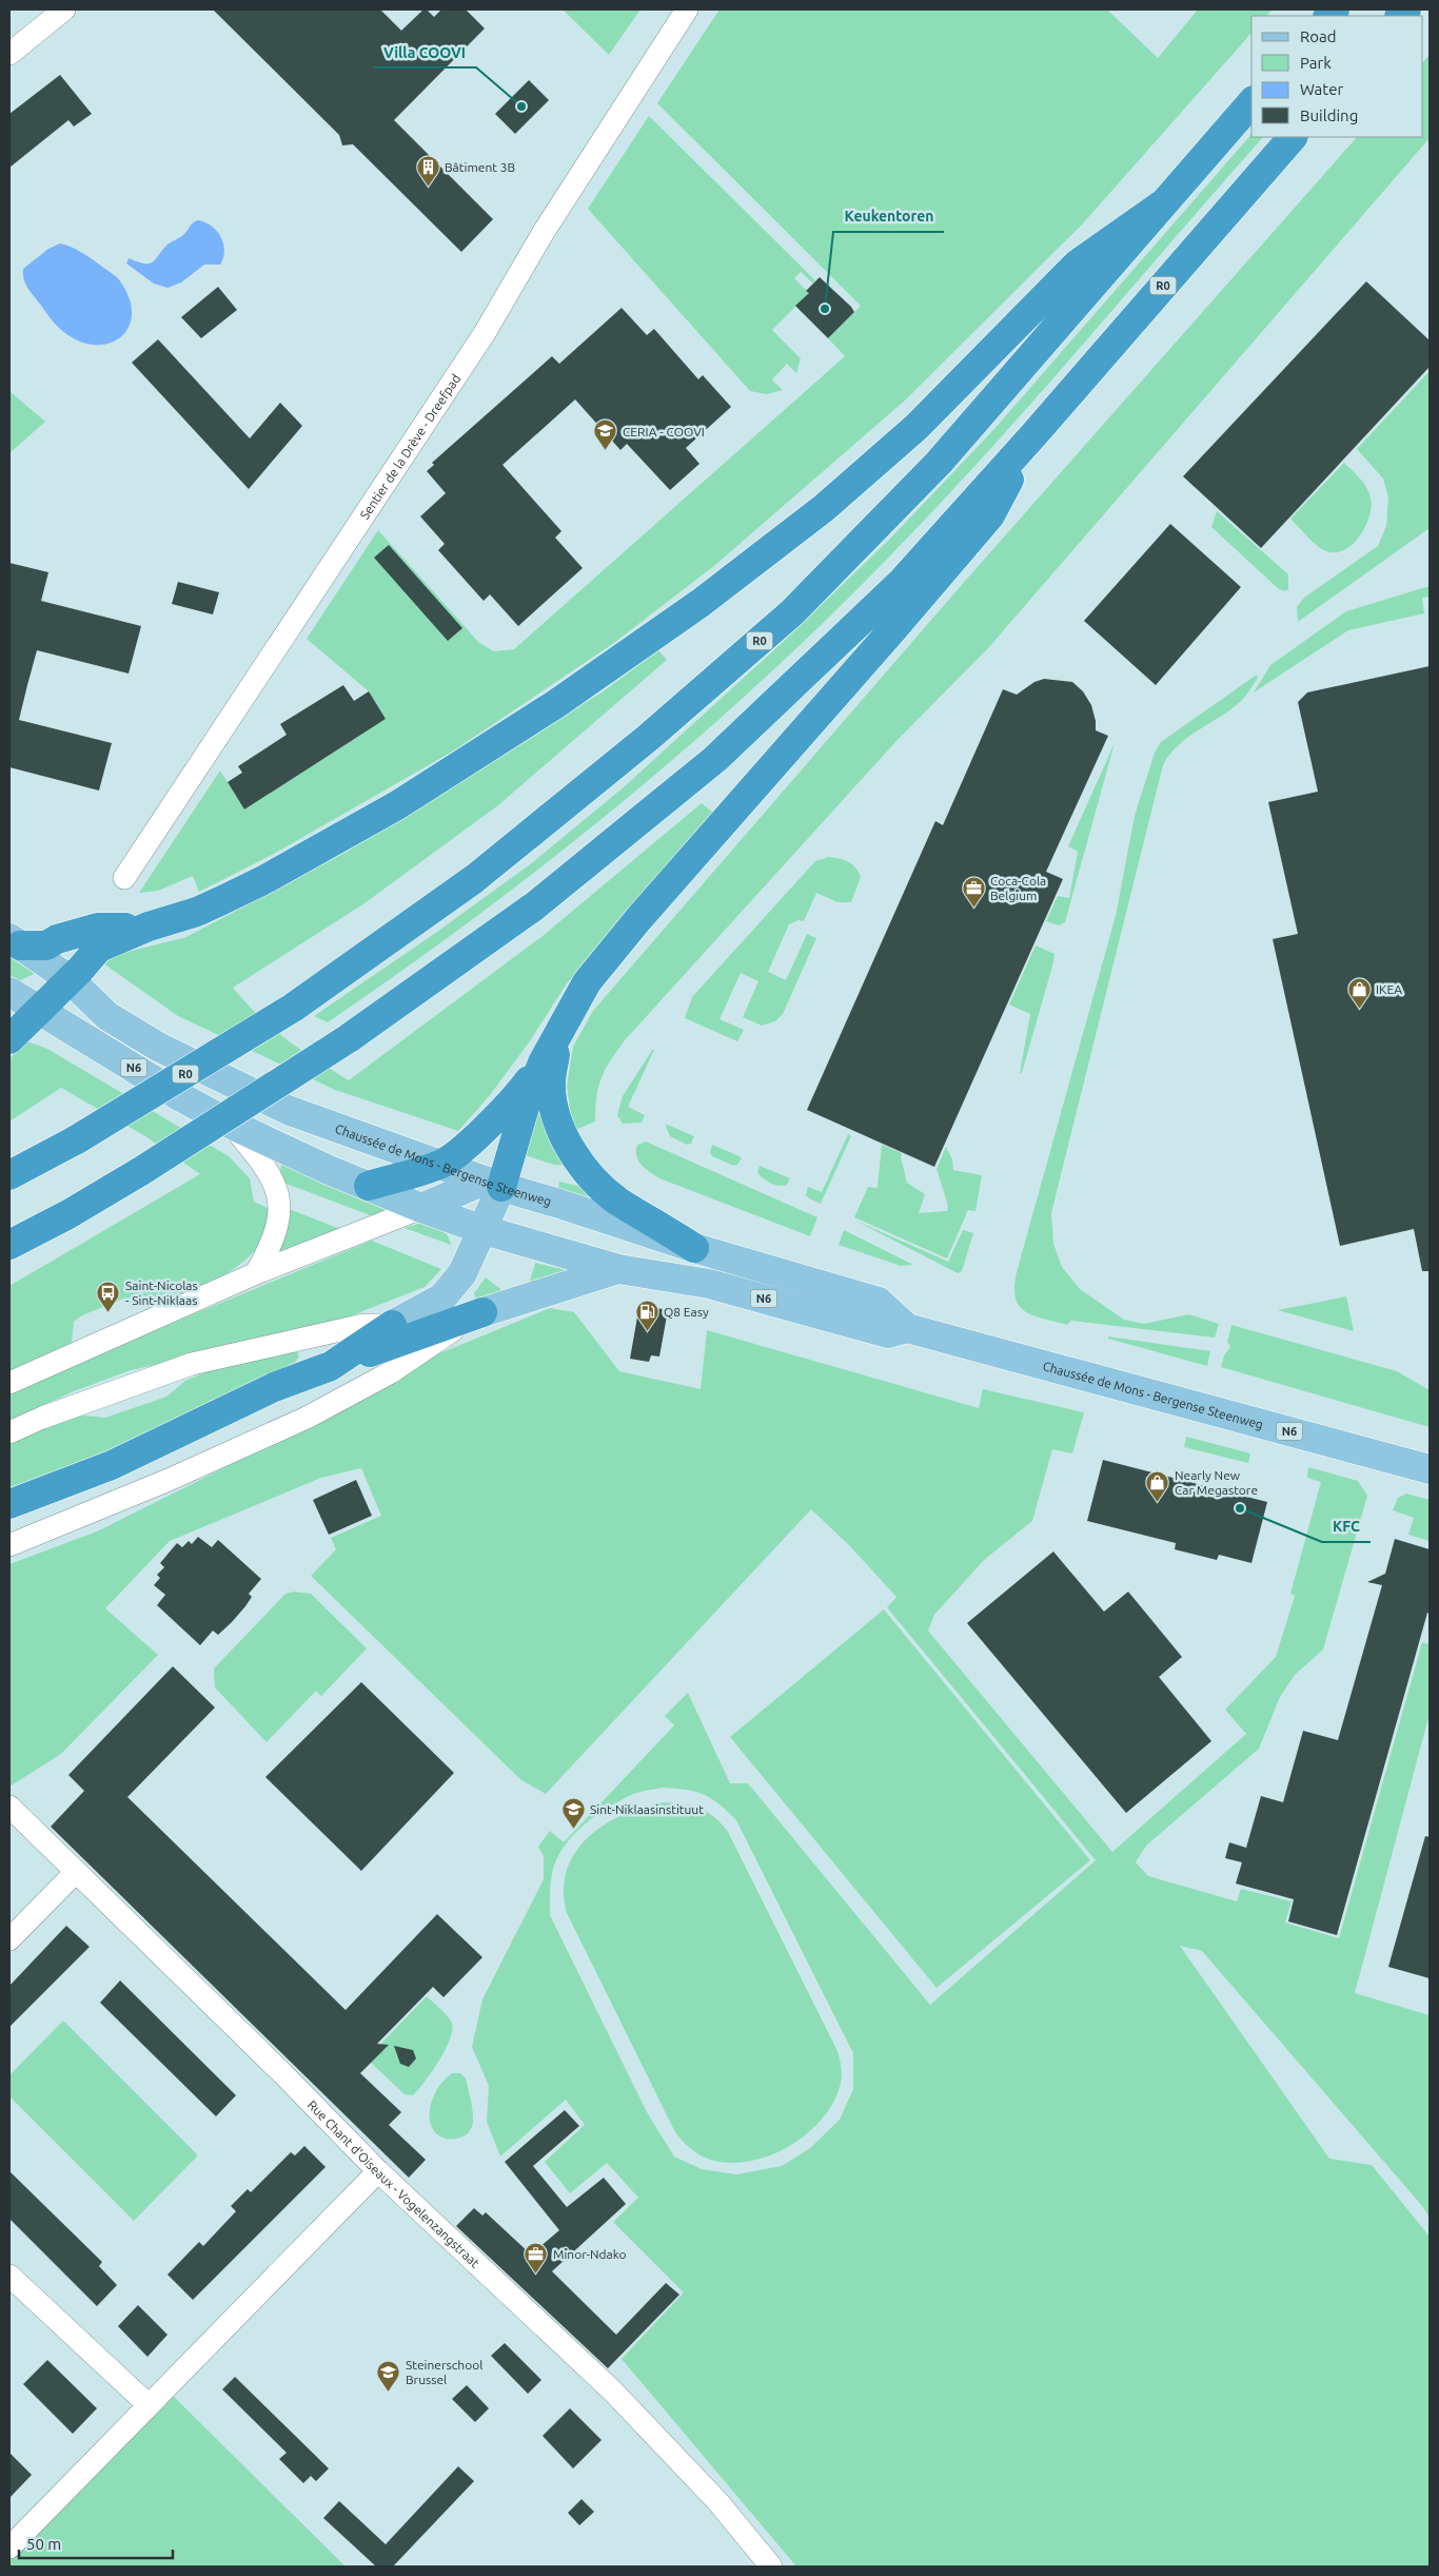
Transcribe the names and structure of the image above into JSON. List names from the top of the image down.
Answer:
{
  "streets": {
    "highway": ["R0"],
    "main road": ["N6", "Chaussée de Mons - Bergense Steenweg"],
    "street": ["Sentier de la Drève - Dreefpad", "Rue Chant d'Oiseaux - Vogelenzangstraat"]
  },
  "places": {
    "other": ["Villa COOVI", "Keukentoren", "KFC"],
    "building": ["Bâtiment 3B"],
    "school or university": ["CERIA - COOVI", "Sint-Niklaasinstituut", "Steinerschool Brussel"],
    "office": ["Coca-Cola Belgium", "Minor-Ndako"],
    "shop": ["IKEA", "Nearly New Car Megastore"],
    "bus stop": ["Saint-Nicolas - Sint-Niklaas"],
    "fuel station": ["Q8 Easy"]
  },
  "legend": [
    "Road",
    "Park",
    "Water",
    "Building"
  ],
  "scale_bar": "50 m"
}
